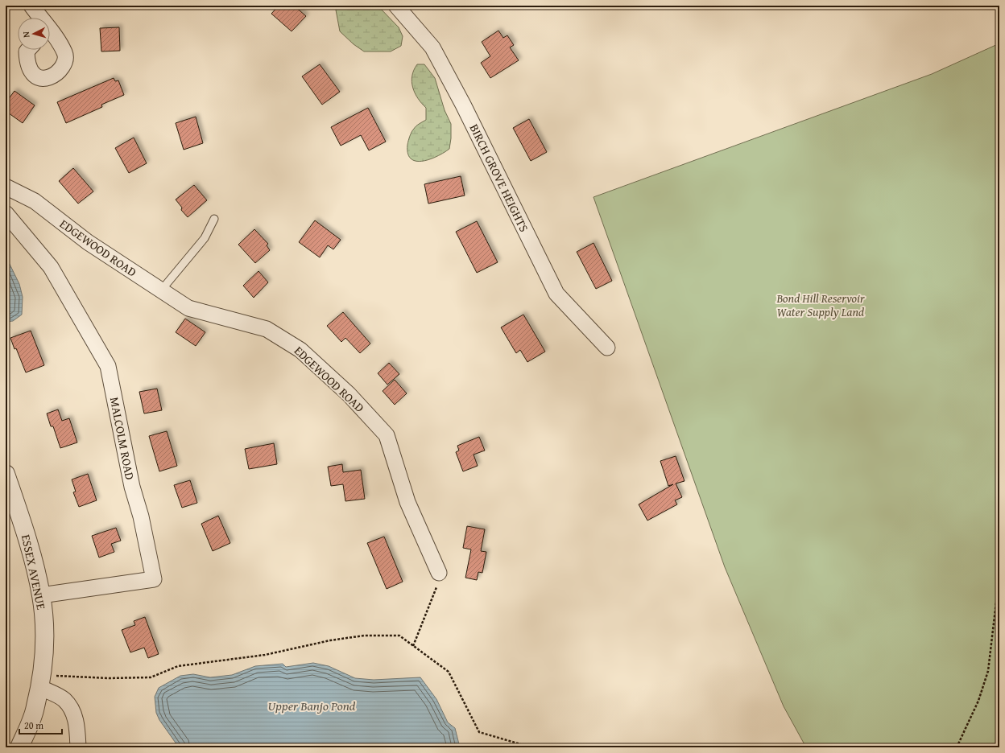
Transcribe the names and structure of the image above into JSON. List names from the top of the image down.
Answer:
{
  "streets": {
    "street": [
      "BIRCH GROVE HEIGHTS",
      "EDGEWOOD ROAD",
      "MALCOLM ROAD",
      "ESSEX AVENUE"
    ]
  },
  "crossings": [
    ["MALCOLM ROAD", "ESSEX AVENUE"]
  ],
  "water": ["Upper Banjo Pond"],
  "parks": ["Bond Hill Reservoir Water Supply Land"],
  "scale_bar": "20 m",
  "north": "left"
}
